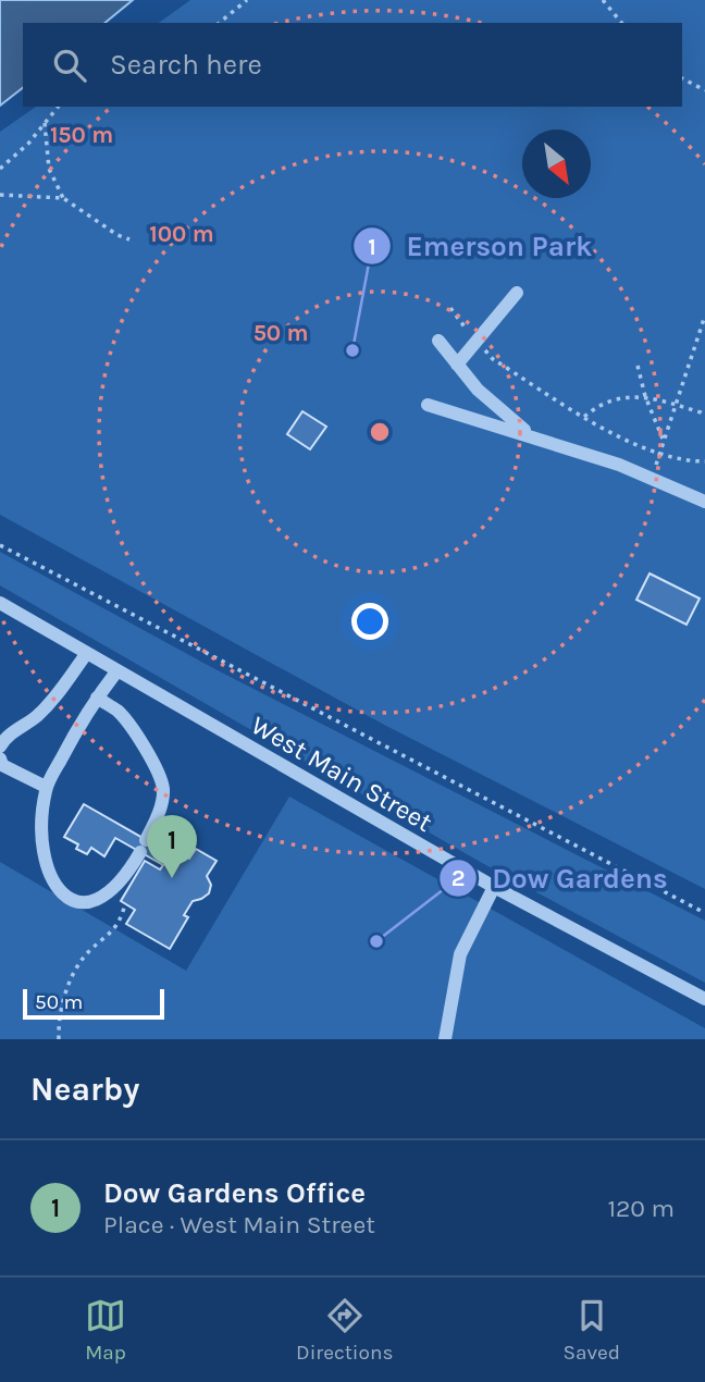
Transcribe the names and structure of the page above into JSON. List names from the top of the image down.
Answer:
{
  "streets": {
    "street": ["West Main Street"]
  },
  "places": ["Emerson Park", "Dow Gardens"],
  "scale_bar": "50 m",
  "north": "bottom right",
  "page": {
    "search": "Search here",
    "pins": "1",
    "scale": "50 m",
    "heading": "Nearby",
    "list": [
      {
        "mark": "1",
        "name": "Dow Gardens Office",
        "note": "Place · West Main Street",
        "value": "120 m"
      }
    ],
    "nav": ["Map", "Directions", "Saved"]
  },
  "rings": ["150 m", "100 m", "50 m"]
}
